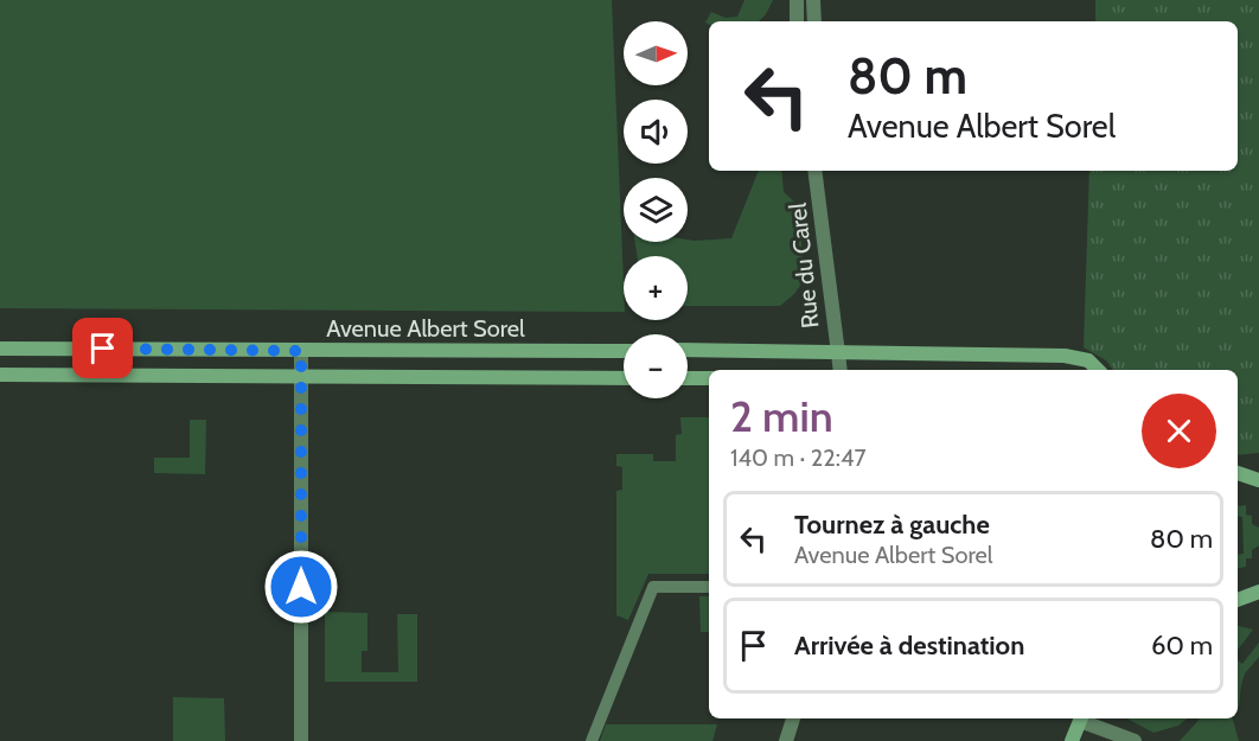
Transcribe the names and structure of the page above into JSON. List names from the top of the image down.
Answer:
{
  "streets": {
    "main road": ["Avenue Albert Sorel"],
    "street": ["Rue du Carel"]
  },
  "north": "right",
  "page": {
    "map_buttons": ["+", "−"],
    "turn": ["80 m", "Avenue Albert Sorel"],
    "heading": ["2 min", "140 m · 22:47"],
    "list": [
      {
        "name": "Tournez à gauche",
        "note": "Avenue Albert Sorel",
        "value": "80 m"
      },
      {
        "name": "Arrivée à destination",
        "value": "60 m"
      }
    ]
  }
}
